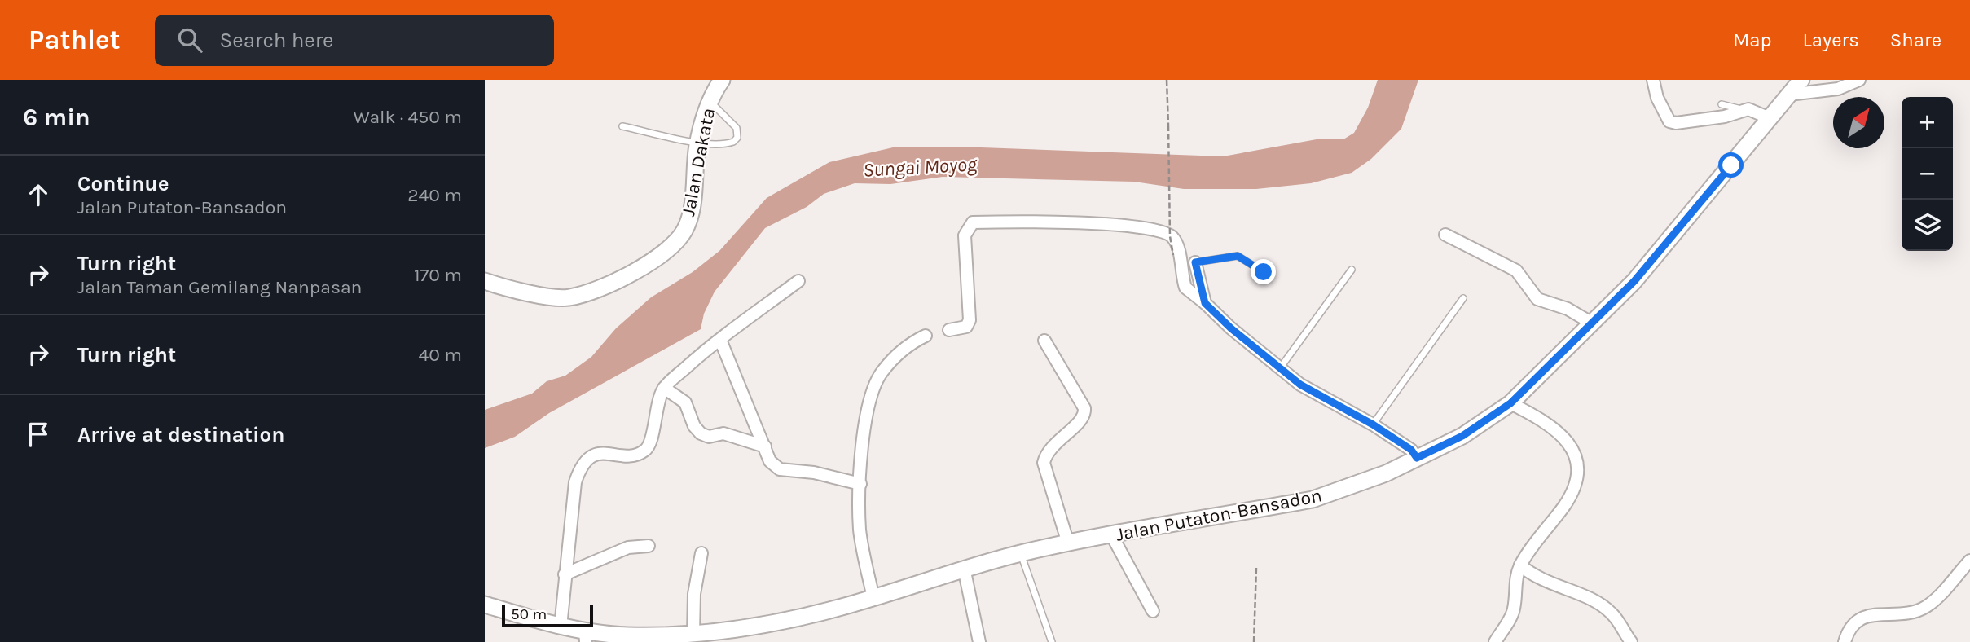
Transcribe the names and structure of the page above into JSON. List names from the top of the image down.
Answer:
{
  "streets": {
    "street": ["Jalan Dakata", "Jalan Putaton-Bansadon"]
  },
  "water": ["Sungai Moyog"],
  "scale_bar": "50 m",
  "north": "top right",
  "page": {
    "header": "Pathlet",
    "search": "Search here",
    "nav": ["Map", "Layers", "Share"],
    "heading": ["6 min", "Walk · 450 m"],
    "map_buttons": ["+", "−"],
    "list": [
      ["Continue", "Jalan Putaton-Bansadon", "240 m"],
      ["Turn right", "Jalan Taman Gemilang Nanpasan", "170 m"],
      ["Turn right", "40 m"],
      "Arrive at destination"
    ],
    "scale": "50 m"
  }
}
